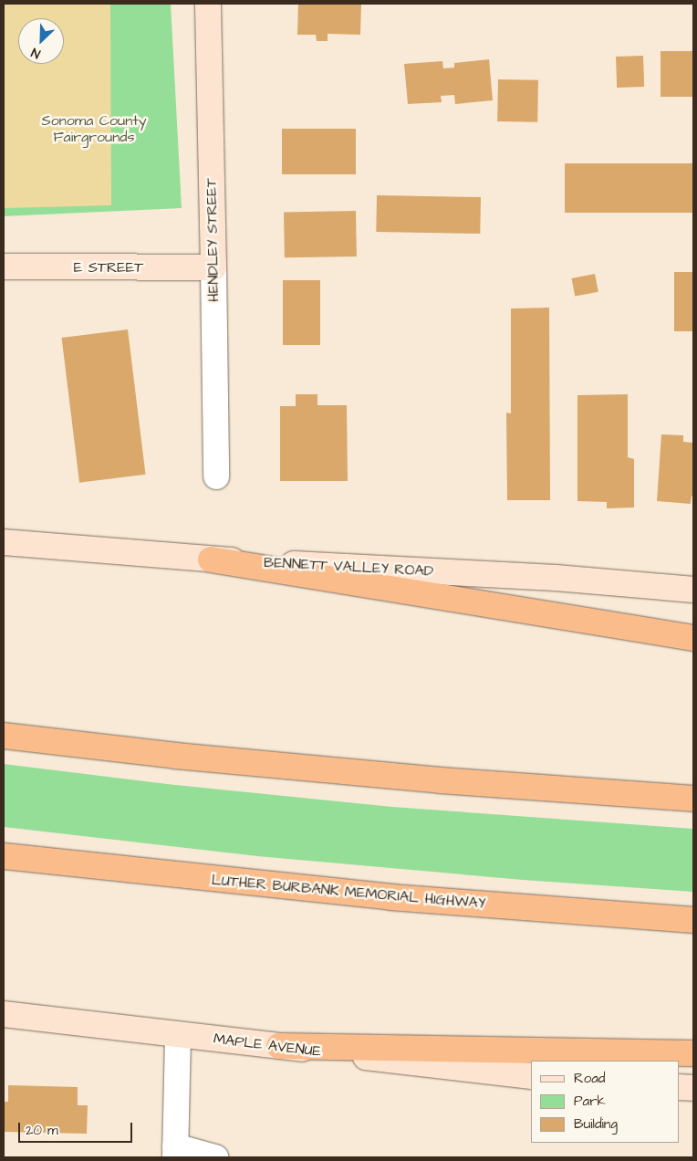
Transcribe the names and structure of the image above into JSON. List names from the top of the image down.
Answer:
{
  "streets": {
    "highway": ["LUTHER BURBANK MEMORIAL HIGHWAY"],
    "main road": [
      "HENDLEY STREET",
      "E STREET",
      "BENNETT VALLEY ROAD",
      "MAPLE AVENUE"
    ]
  },
  "crossings": [
    ["HENDLEY STREET", "E STREET"]
  ],
  "parks": ["Sonoma County Fairgrounds"],
  "legend": ["Road", "Park", "Building"],
  "scale_bar": "20 m",
  "north": "bottom left"
}
